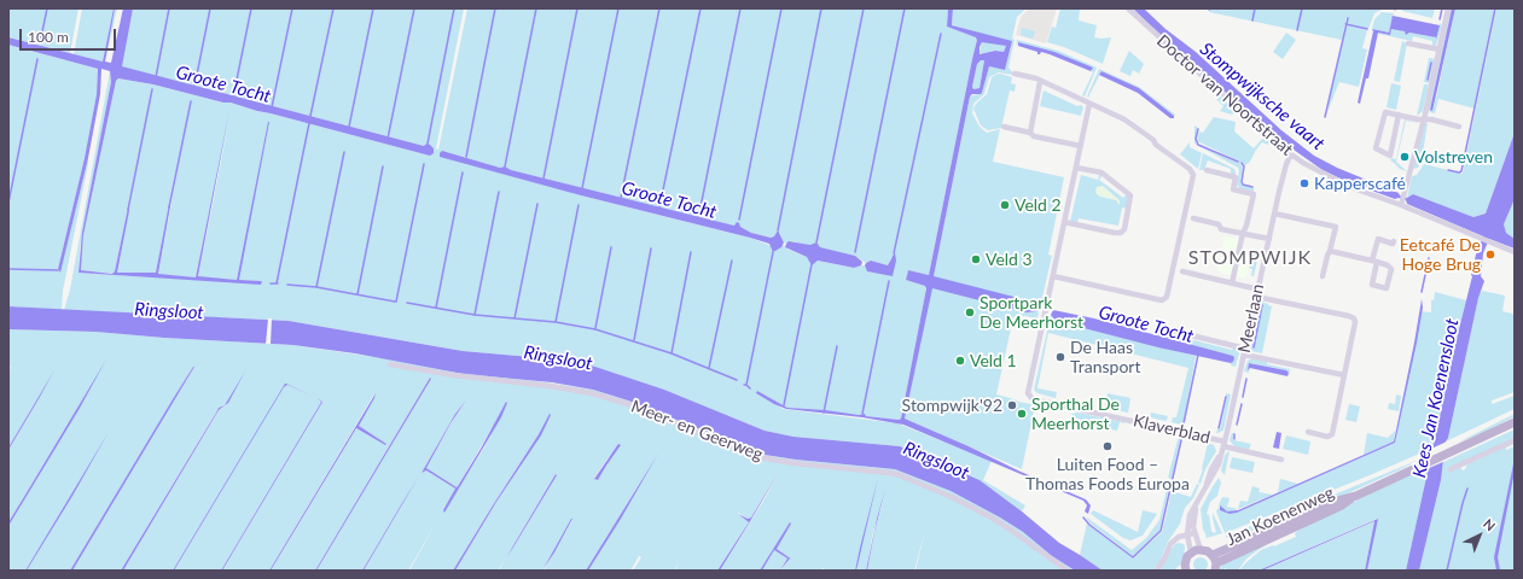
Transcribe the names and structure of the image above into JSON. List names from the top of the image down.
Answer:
{
  "streets": {
    "main road": ["Jan Koenenweg"],
    "street": [
      "Doctor van Noortstraat",
      "Meerlaan",
      "Klaverblad",
      "Meer- en Geerweg"
    ]
  },
  "crossings": [
    ["Doctor van Noortstraat", "Meerlaan"],
    ["Meerlaan", "Klaverblad"]
  ],
  "districts": ["STOMPWIJK"],
  "water": [
    "Groote Tocht",
    "Stompwijksche vaart",
    "Ringsloot",
    "Kees Jan Koenensloot"
  ],
  "places": [
    "Volstreven",
    "Kapperscafé",
    "Veld 2",
    "Eetcafé De Hoge Brug",
    "Veld 3",
    "Sportpark De Meerhorst",
    "De Haas Transport",
    "Veld 1",
    "Stompwijk'92",
    "Sporthal De Meerhorst",
    "Luiten Food – Thomas Foods Europa"
  ],
  "scale_bar": "100 m",
  "north": "top right"
}
